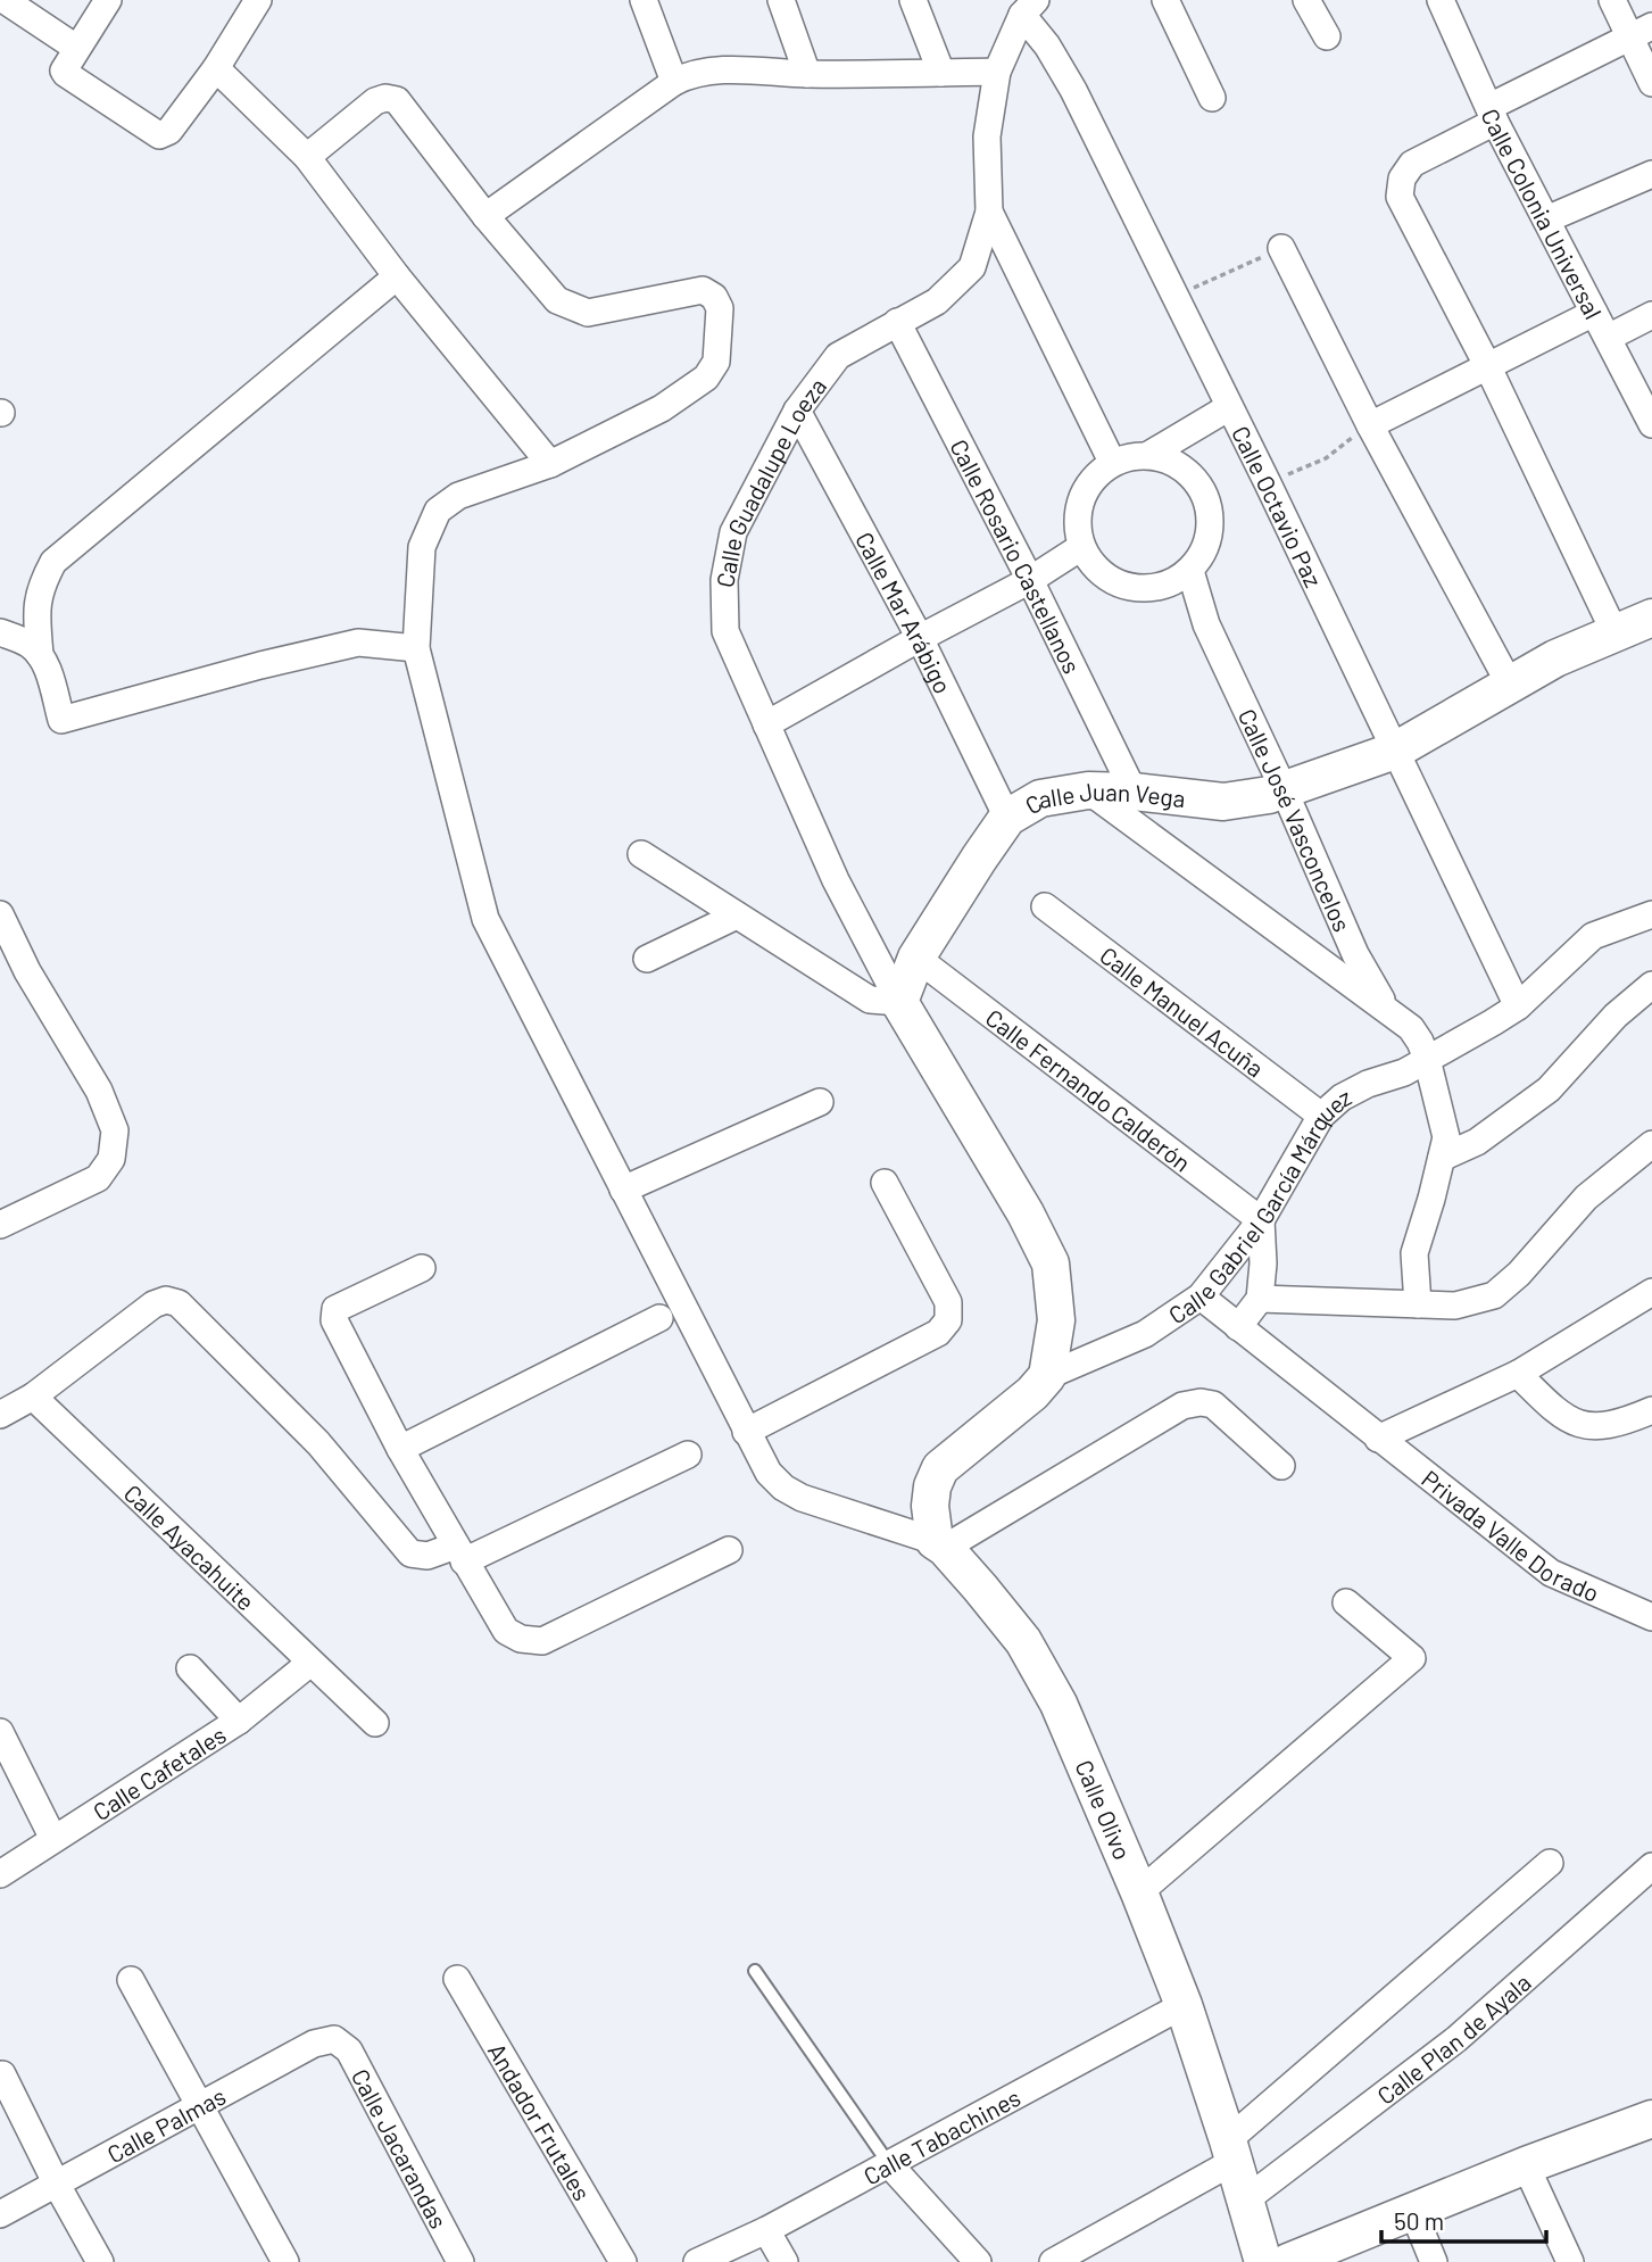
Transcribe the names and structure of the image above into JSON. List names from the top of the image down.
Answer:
{
  "streets": {
    "street": [
      "Calle Colonia Universal",
      "Calle Guadalupe Loeza",
      "Calle Octavio Paz",
      "Calle Rosario Castellanos",
      "Calle Mar Arábigo",
      "Calle Juan Vega",
      "Calle José Vasconcelos",
      "Calle Manuel Acuña",
      "Calle Fernando Calderón",
      "Calle Gabriel García Márquez",
      "Privada Valle Dorado",
      "Calle Ayacahuite",
      "Calle Cafetales",
      "Calle Olivo",
      "Calle Plan de Ayala",
      "Andador Frutales",
      "Calle Palmas",
      "Calle Tabachines",
      "Calle Jacarandas"
    ]
  },
  "crossings": [
    ["Calle Guadalupe Loeza", "Calle Octavio Paz"],
    ["Calle Guadalupe Loeza", "Calle Rosario Castellanos"],
    ["Calle Guadalupe Loeza", "Calle Mar Arábigo"],
    ["Calle Guadalupe Loeza", "Calle Juan Vega"],
    ["Calle Octavio Paz", "Calle Juan Vega"],
    ["Calle Octavio Paz", "Calle Gabriel García Márquez"],
    ["Calle Rosario Castellanos", "Calle Juan Vega"],
    ["Calle Mar Arábigo", "Calle Juan Vega"],
    ["Calle Juan Vega", "Calle José Vasconcelos"],
    ["Calle Juan Vega", "Calle Fernando Calderón"],
    ["Calle Manuel Acuña", "Calle Gabriel García Márquez"],
    ["Calle Fernando Calderón", "Calle Gabriel García Márquez"],
    ["Calle Gabriel García Márquez", "Privada Valle Dorado"],
    ["Calle Gabriel García Márquez", "Calle Olivo"],
    ["Calle Ayacahuite", "Calle Cafetales"],
    ["Calle Olivo", "Calle Plan de Ayala"],
    ["Calle Olivo", "Calle Tabachines"],
    ["Calle Palmas", "Calle Jacarandas"]
  ],
  "scale_bar": "50 m"
}
